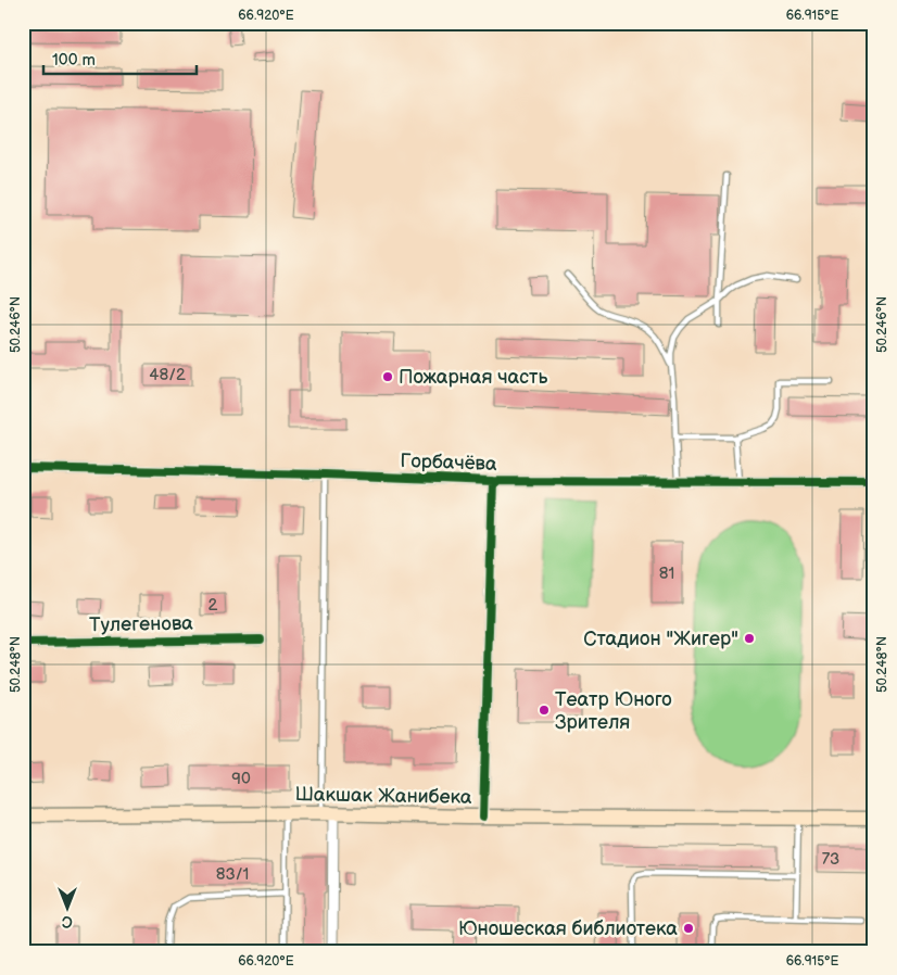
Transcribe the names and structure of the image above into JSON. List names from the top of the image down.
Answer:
{
  "streets": {
    "main road": ["Шакшак Жанибека"],
    "street": ["Горбачёва", "Тулегенова"]
  },
  "places": [
    "Пожарная часть",
    "Стадион \"Жигер\"",
    "Театр Юного Зрителя",
    "Юношеская библиотека"
  ],
  "house_numbers": [
    "48/2",
    "81",
    "2",
    "90",
    "73",
    "83/1"
  ],
  "scale_bar": "100 m",
  "north": "bottom",
  "coordinates": [
    "66.920°E",
    "66.915°E",
    "50.246°N",
    "50.248°N"
  ]
}
